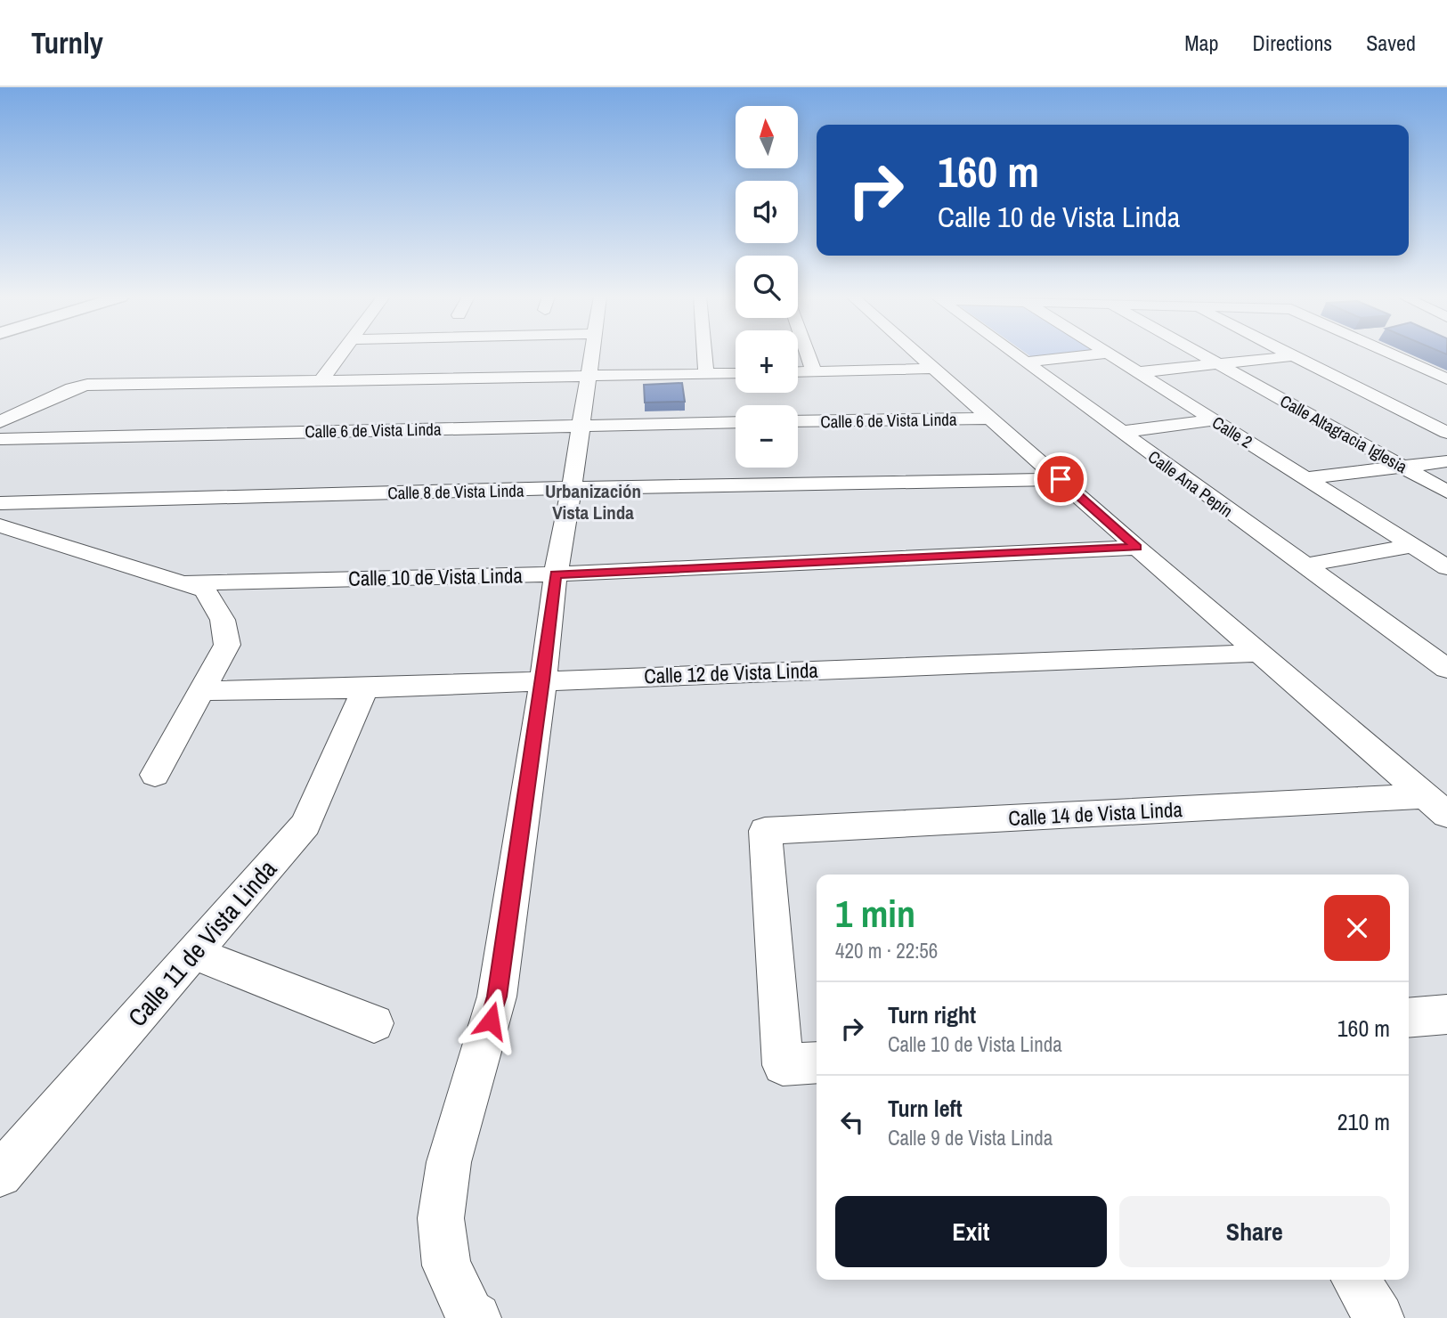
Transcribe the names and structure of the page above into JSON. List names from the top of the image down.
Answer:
{
  "streets": {
    "street": [
      "Calle 6 de Vista Linda",
      "Calle 2",
      "Calle Altagracia Iglesia",
      "Calle Ana Pepín",
      "Calle 8 de Vista Linda",
      "Calle 10 de Vista Linda",
      "Calle 12 de Vista Linda",
      "Calle 14 de Vista Linda",
      "Calle 11 de Vista Linda"
    ]
  },
  "crossings": [
    ["Calle 12 de Vista Linda", "Calle 11 de Vista Linda"]
  ],
  "districts": ["Urbanización Vista Linda"],
  "north": "top",
  "page": {
    "header": "Turnly",
    "nav": ["Map", "Directions", "Saved"],
    "map_buttons": ["+", "−"],
    "turn": ["160 m", "Calle 10 de Vista Linda"],
    "heading": ["1 min", "420 m · 22:56"],
    "list": [
      {
        "name": "Turn right",
        "note": "Calle 10 de Vista Linda",
        "value": "160 m"
      },
      {
        "name": "Turn left",
        "note": "Calle 9 de Vista Linda",
        "value": "210 m"
      }
    ],
    "buttons": ["Exit", "Share"]
  }
}
